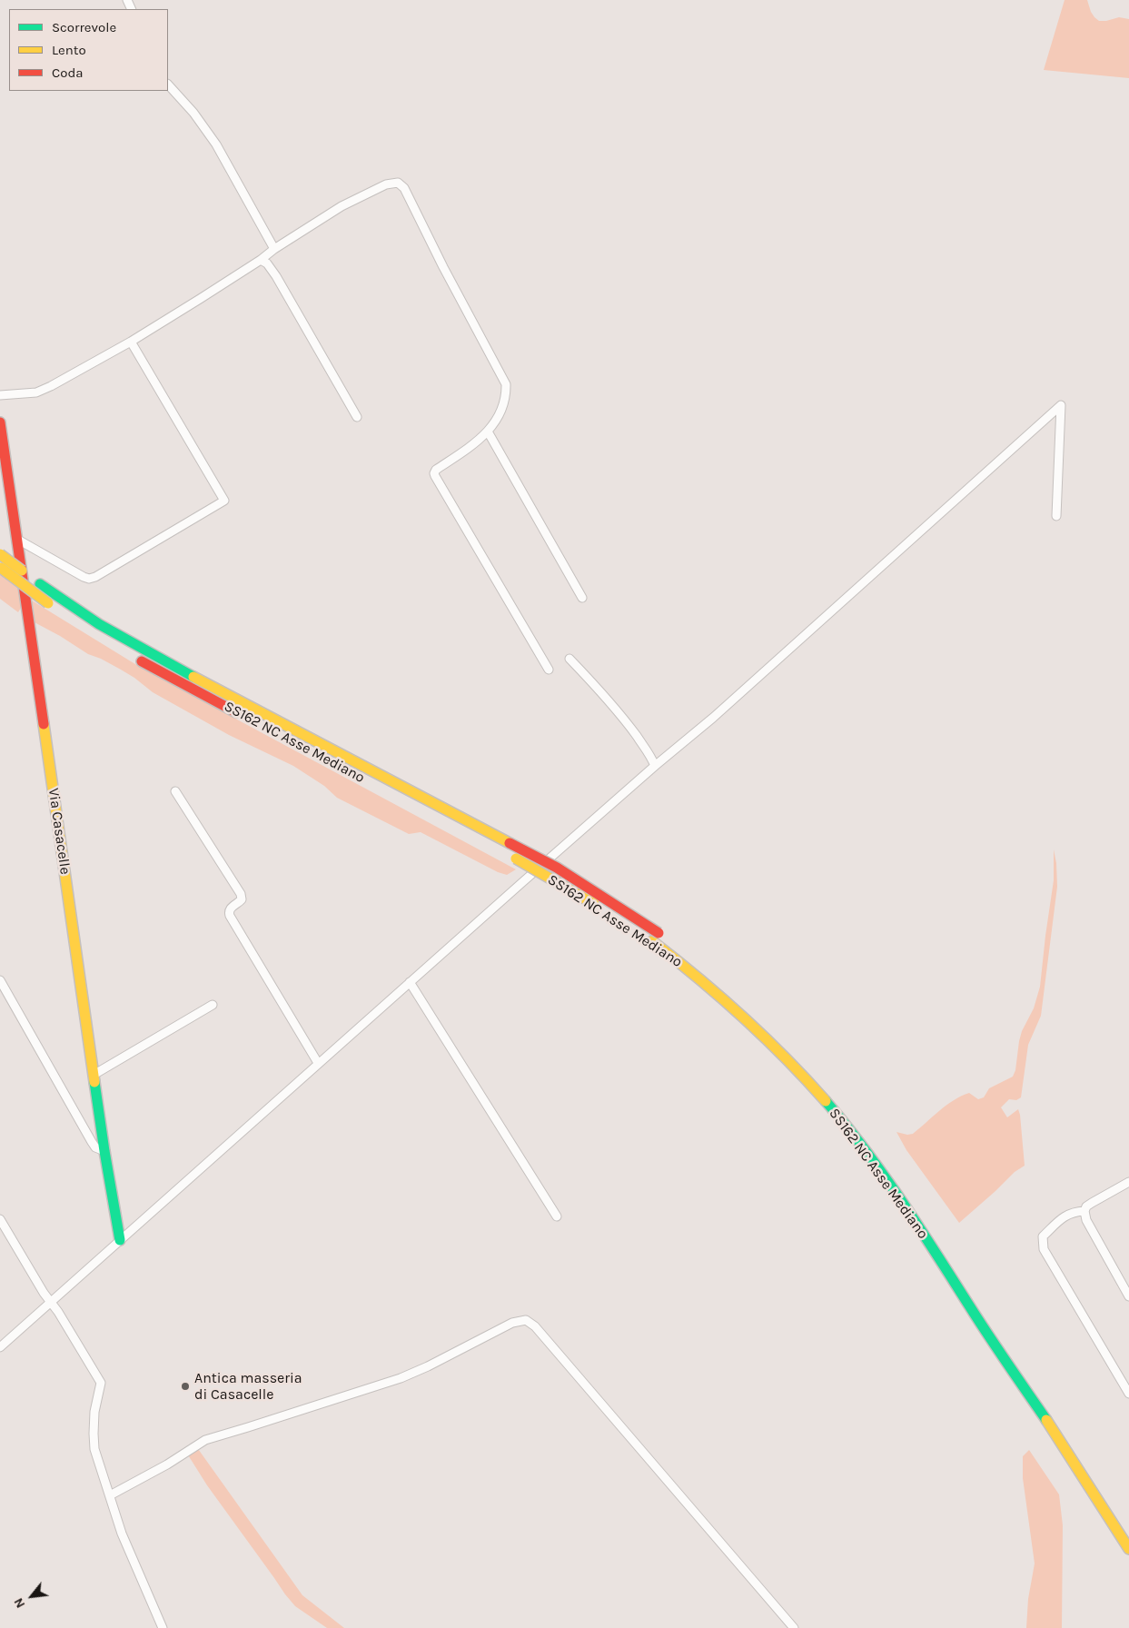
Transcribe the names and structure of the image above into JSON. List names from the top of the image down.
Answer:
{
  "streets": {
    "main road": ["SS162 NC Asse Mediano", "Via Casacelle"]
  },
  "places": ["Antica masseria di Casacelle"],
  "legend": ["Scorrevole", "Lento", "Coda"],
  "north": "bottom left"
}
